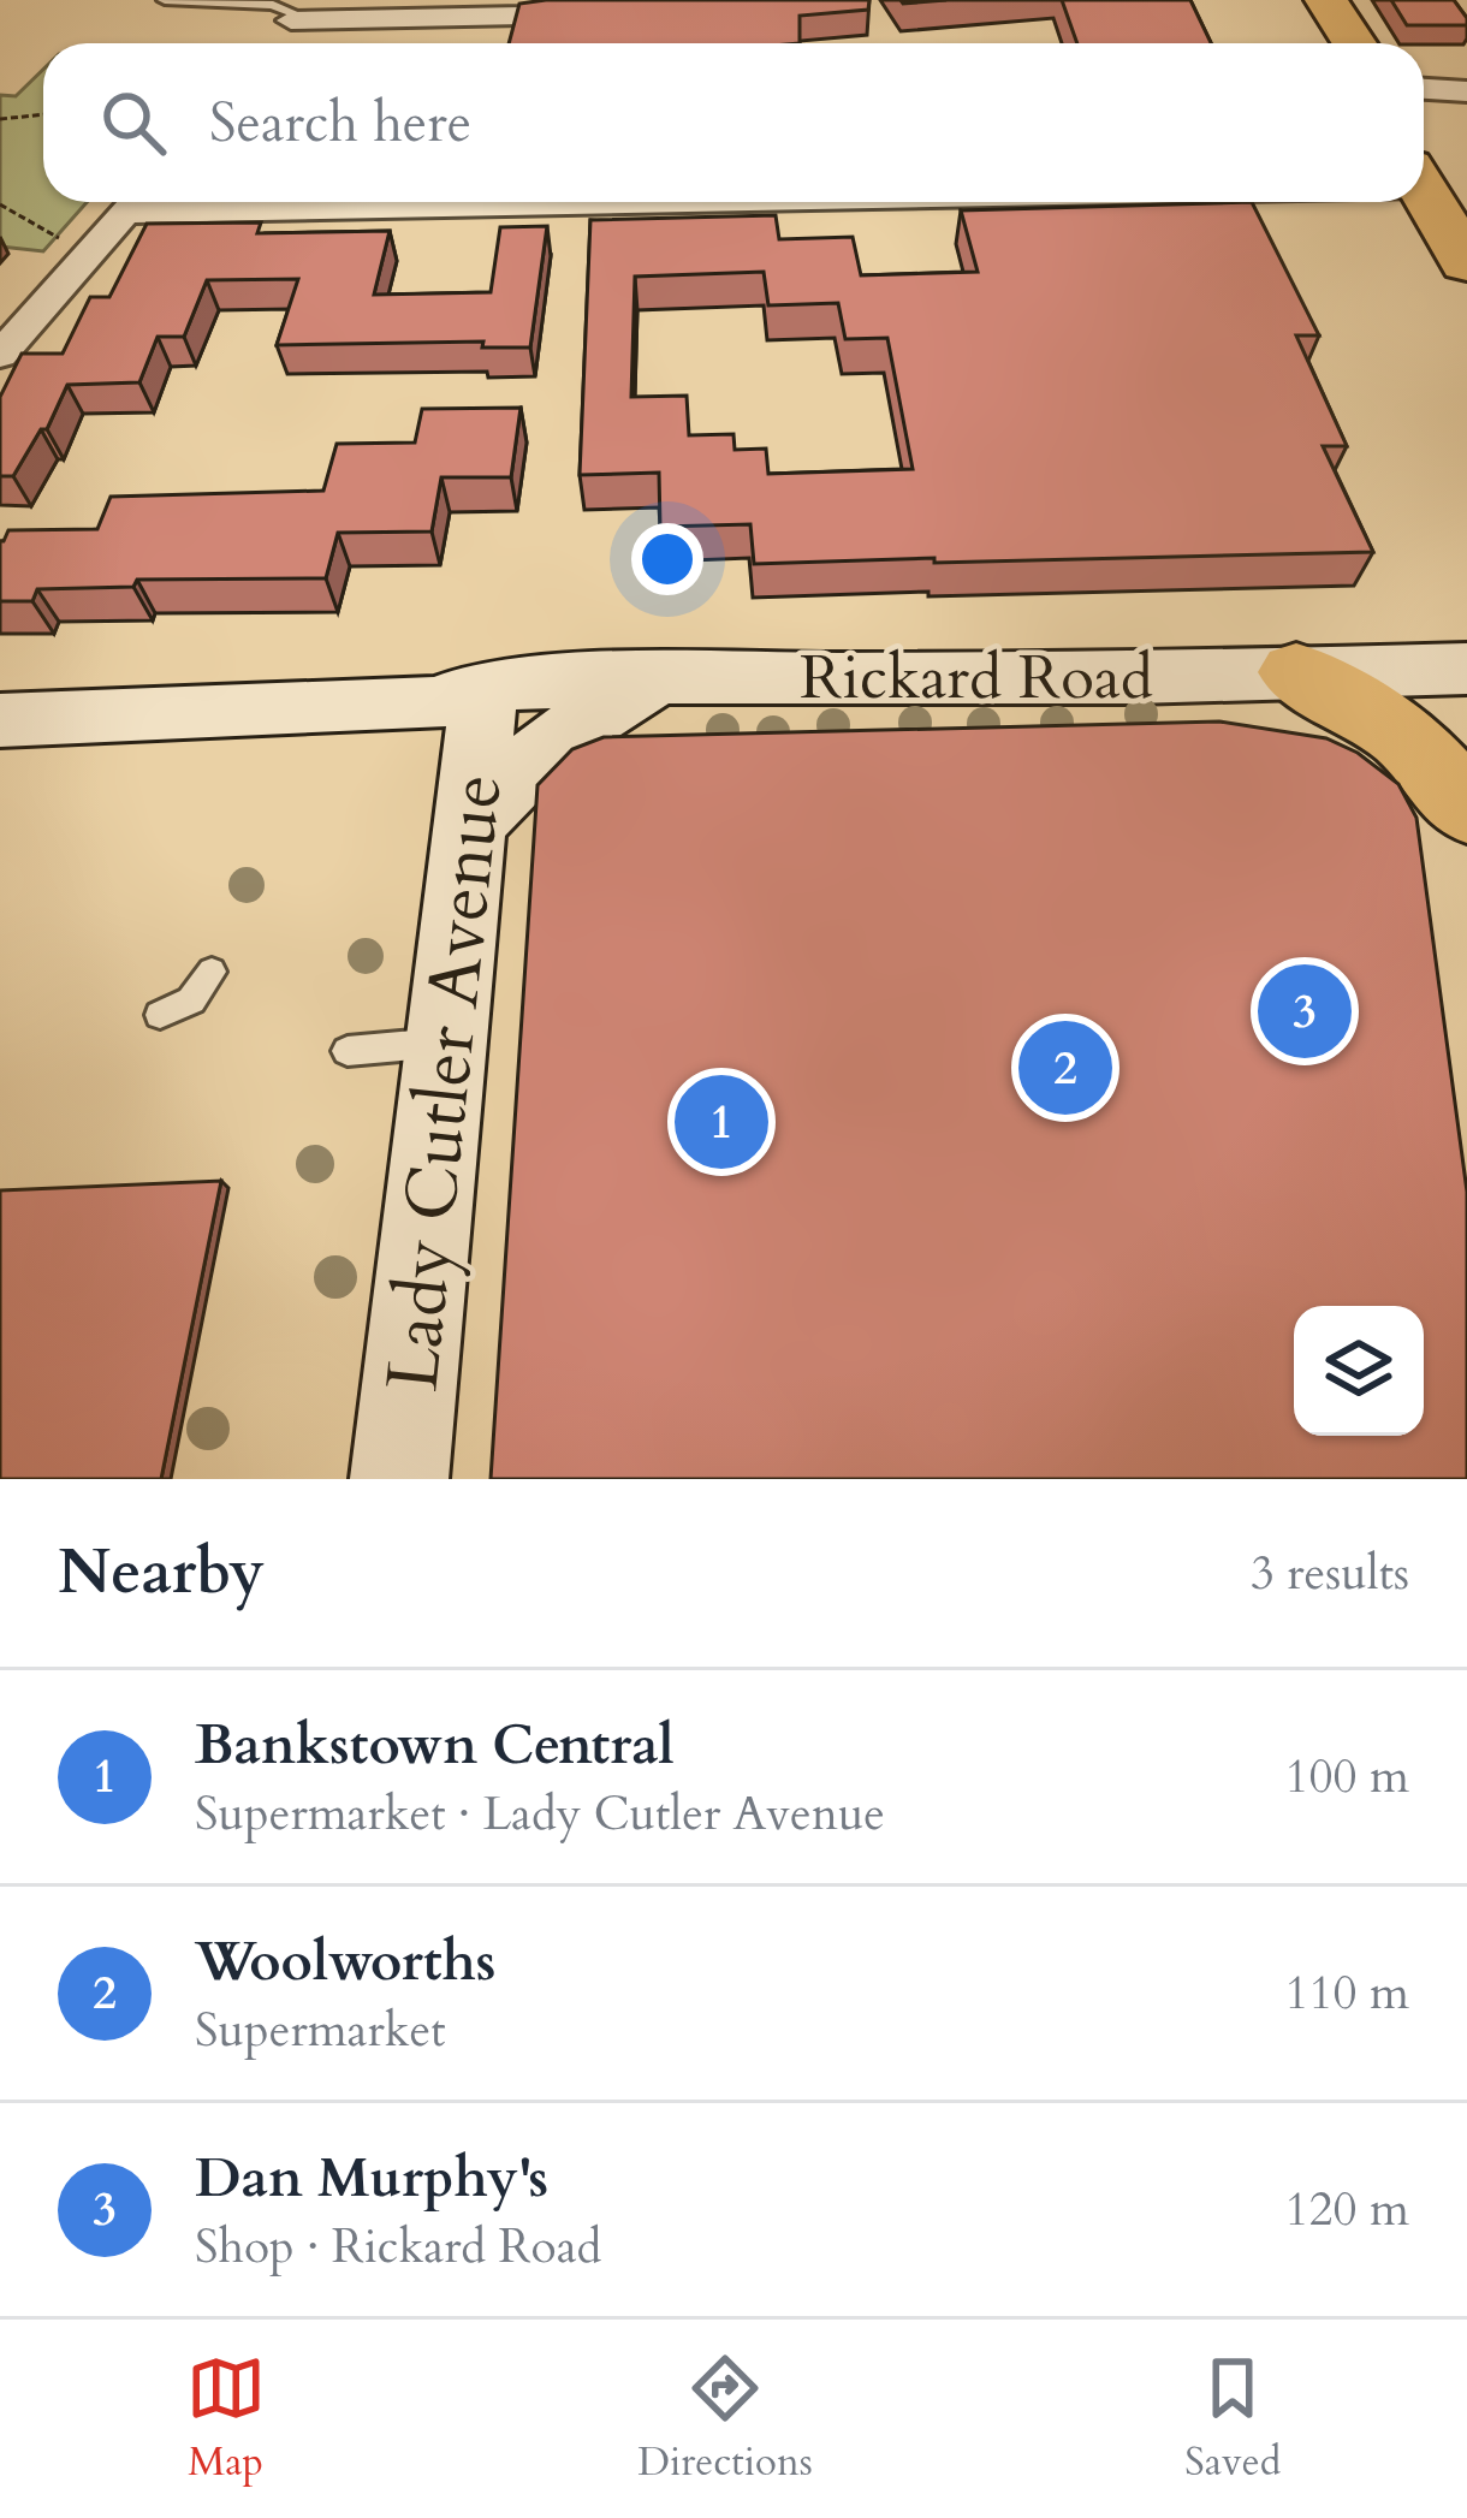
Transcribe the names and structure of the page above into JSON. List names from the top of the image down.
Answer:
{
  "streets": {
    "main road": ["Rickard Road", "Lady Cutler Avenue"]
  },
  "crossings": [
    ["Rickard Road", "Lady Cutler Avenue"]
  ],
  "page": {
    "search": "Search here",
    "pins": ["3", "2", "1"],
    "heading": ["Nearby", "3 results"],
    "list": [
      {
        "mark": "1",
        "name": "Bankstown Central",
        "note": "Supermarket · Lady Cutler Avenue",
        "value": "100 m"
      },
      {
        "mark": "2",
        "name": "Woolworths",
        "note": "Supermarket",
        "value": "110 m"
      },
      {
        "mark": "3",
        "name": "Dan Murphy's",
        "note": "Shop · Rickard Road",
        "value": "120 m"
      }
    ],
    "nav": ["Map", "Directions", "Saved"]
  }
}
